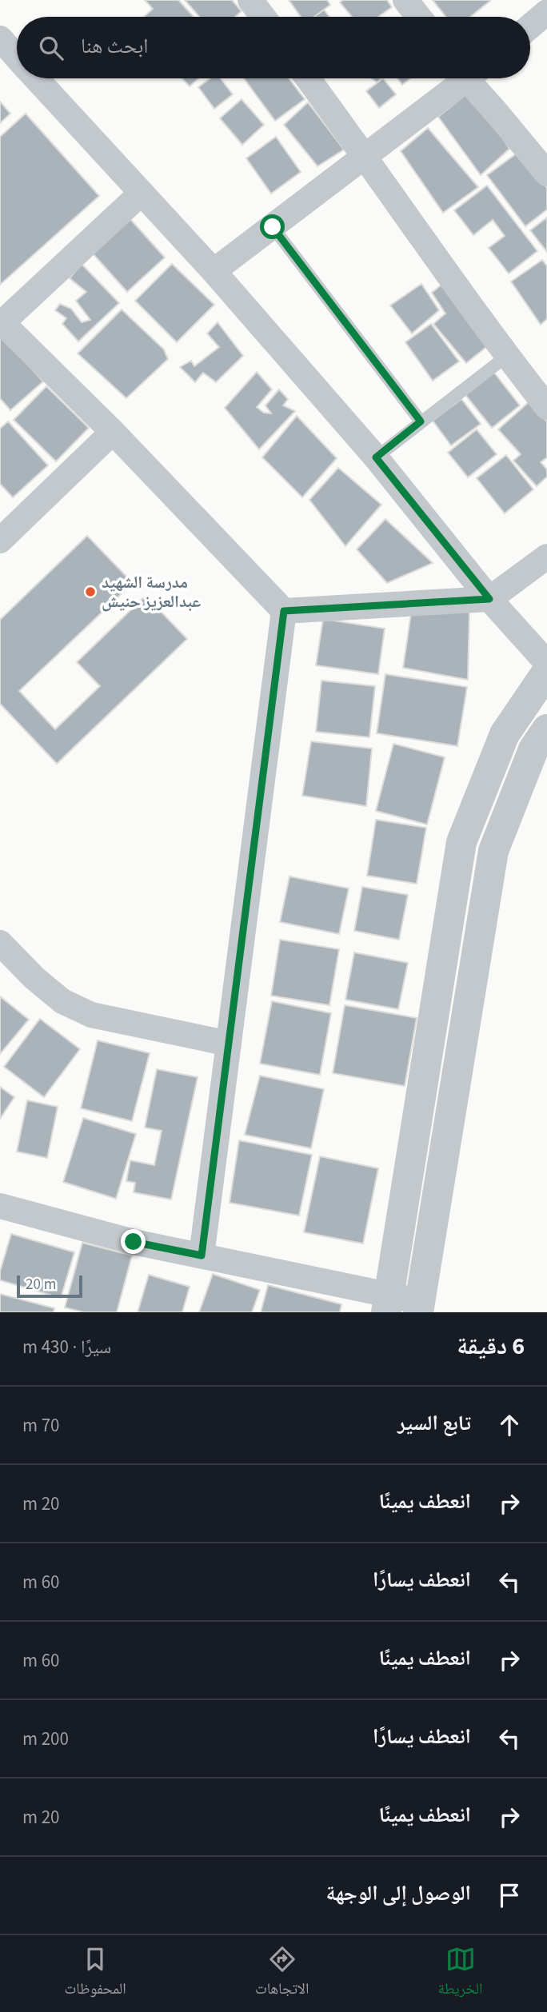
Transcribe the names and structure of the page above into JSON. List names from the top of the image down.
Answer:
{
  "places": ["مدرسة الشهيد عبدالعزيز حنيش"],
  "scale_bar": "20 m",
  "page": {
    "search": "ابحث هنا",
    "scale": "20 m",
    "heading": ["6 دقيقة", "سيرًا · 430 m"],
    "list": [
      ["تابع السير", "70 m"],
      ["انعطف يمينًا", "20 m"],
      ["انعطف يسارًا", "60 m"],
      ["انعطف يمينًا", "60 m"],
      ["انعطف يسارًا", "200 m"],
      ["انعطف يمينًا", "20 m"],
      "الوصول إلى الوجهة"
    ],
    "nav": ["الخريطة", "الاتجاهات", "المحفوظات"]
  }
}
